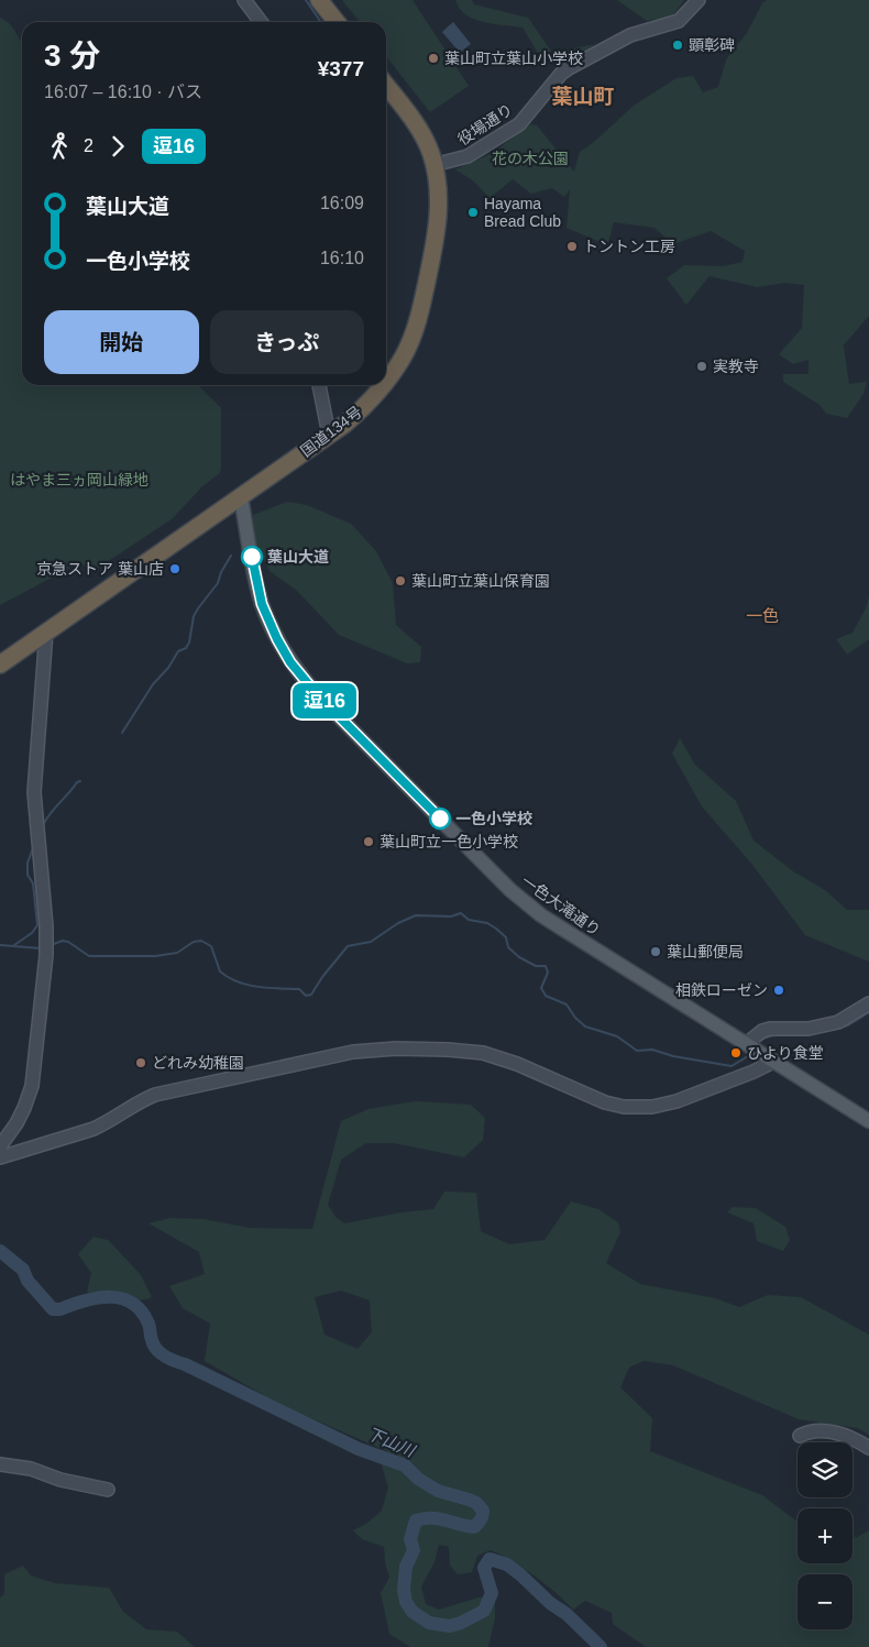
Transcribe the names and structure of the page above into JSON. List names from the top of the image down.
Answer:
{
  "streets": {
    "highway": ["国道134号"],
    "main road": ["一色大滝通り"],
    "street": ["役場通り"]
  },
  "crossings": [
    ["役場通り", "国道134号"],
    ["国道134号", "一色大滝通り"]
  ],
  "districts": ["葉山町", "一色"],
  "water": ["下山川"],
  "parks": ["花の木公園", "はやま三ヵ岡山緑地"],
  "places": [
    "顕彰碑",
    "葉山町立葉山小学校",
    "Hayama Bread Club",
    "トントン工房",
    "実教寺",
    "葉山大道",
    "京急ストア 葉山店",
    "葉山町立葉山保育園",
    "一色小学校",
    "葉山町立一色小学校",
    "葉山郵便局",
    "相鉄ローゼン",
    "ひより食堂",
    "どれみ幼稚園"
  ],
  "lines": ["bus line 逗16"],
  "page": {
    "on_map": "逗16",
    "heading": ["3 分", "16:07 – 16:10 · バス", "¥377"],
    "legs": ["2", "逗16"],
    "list": [
      {
        "name": "葉山大道",
        "value": "16:09"
      },
      {
        "name": "一色小学校",
        "value": "16:10"
      }
    ],
    "buttons": ["開始", "きっぷ"],
    "map_buttons": ["+", "−"]
  }
}
